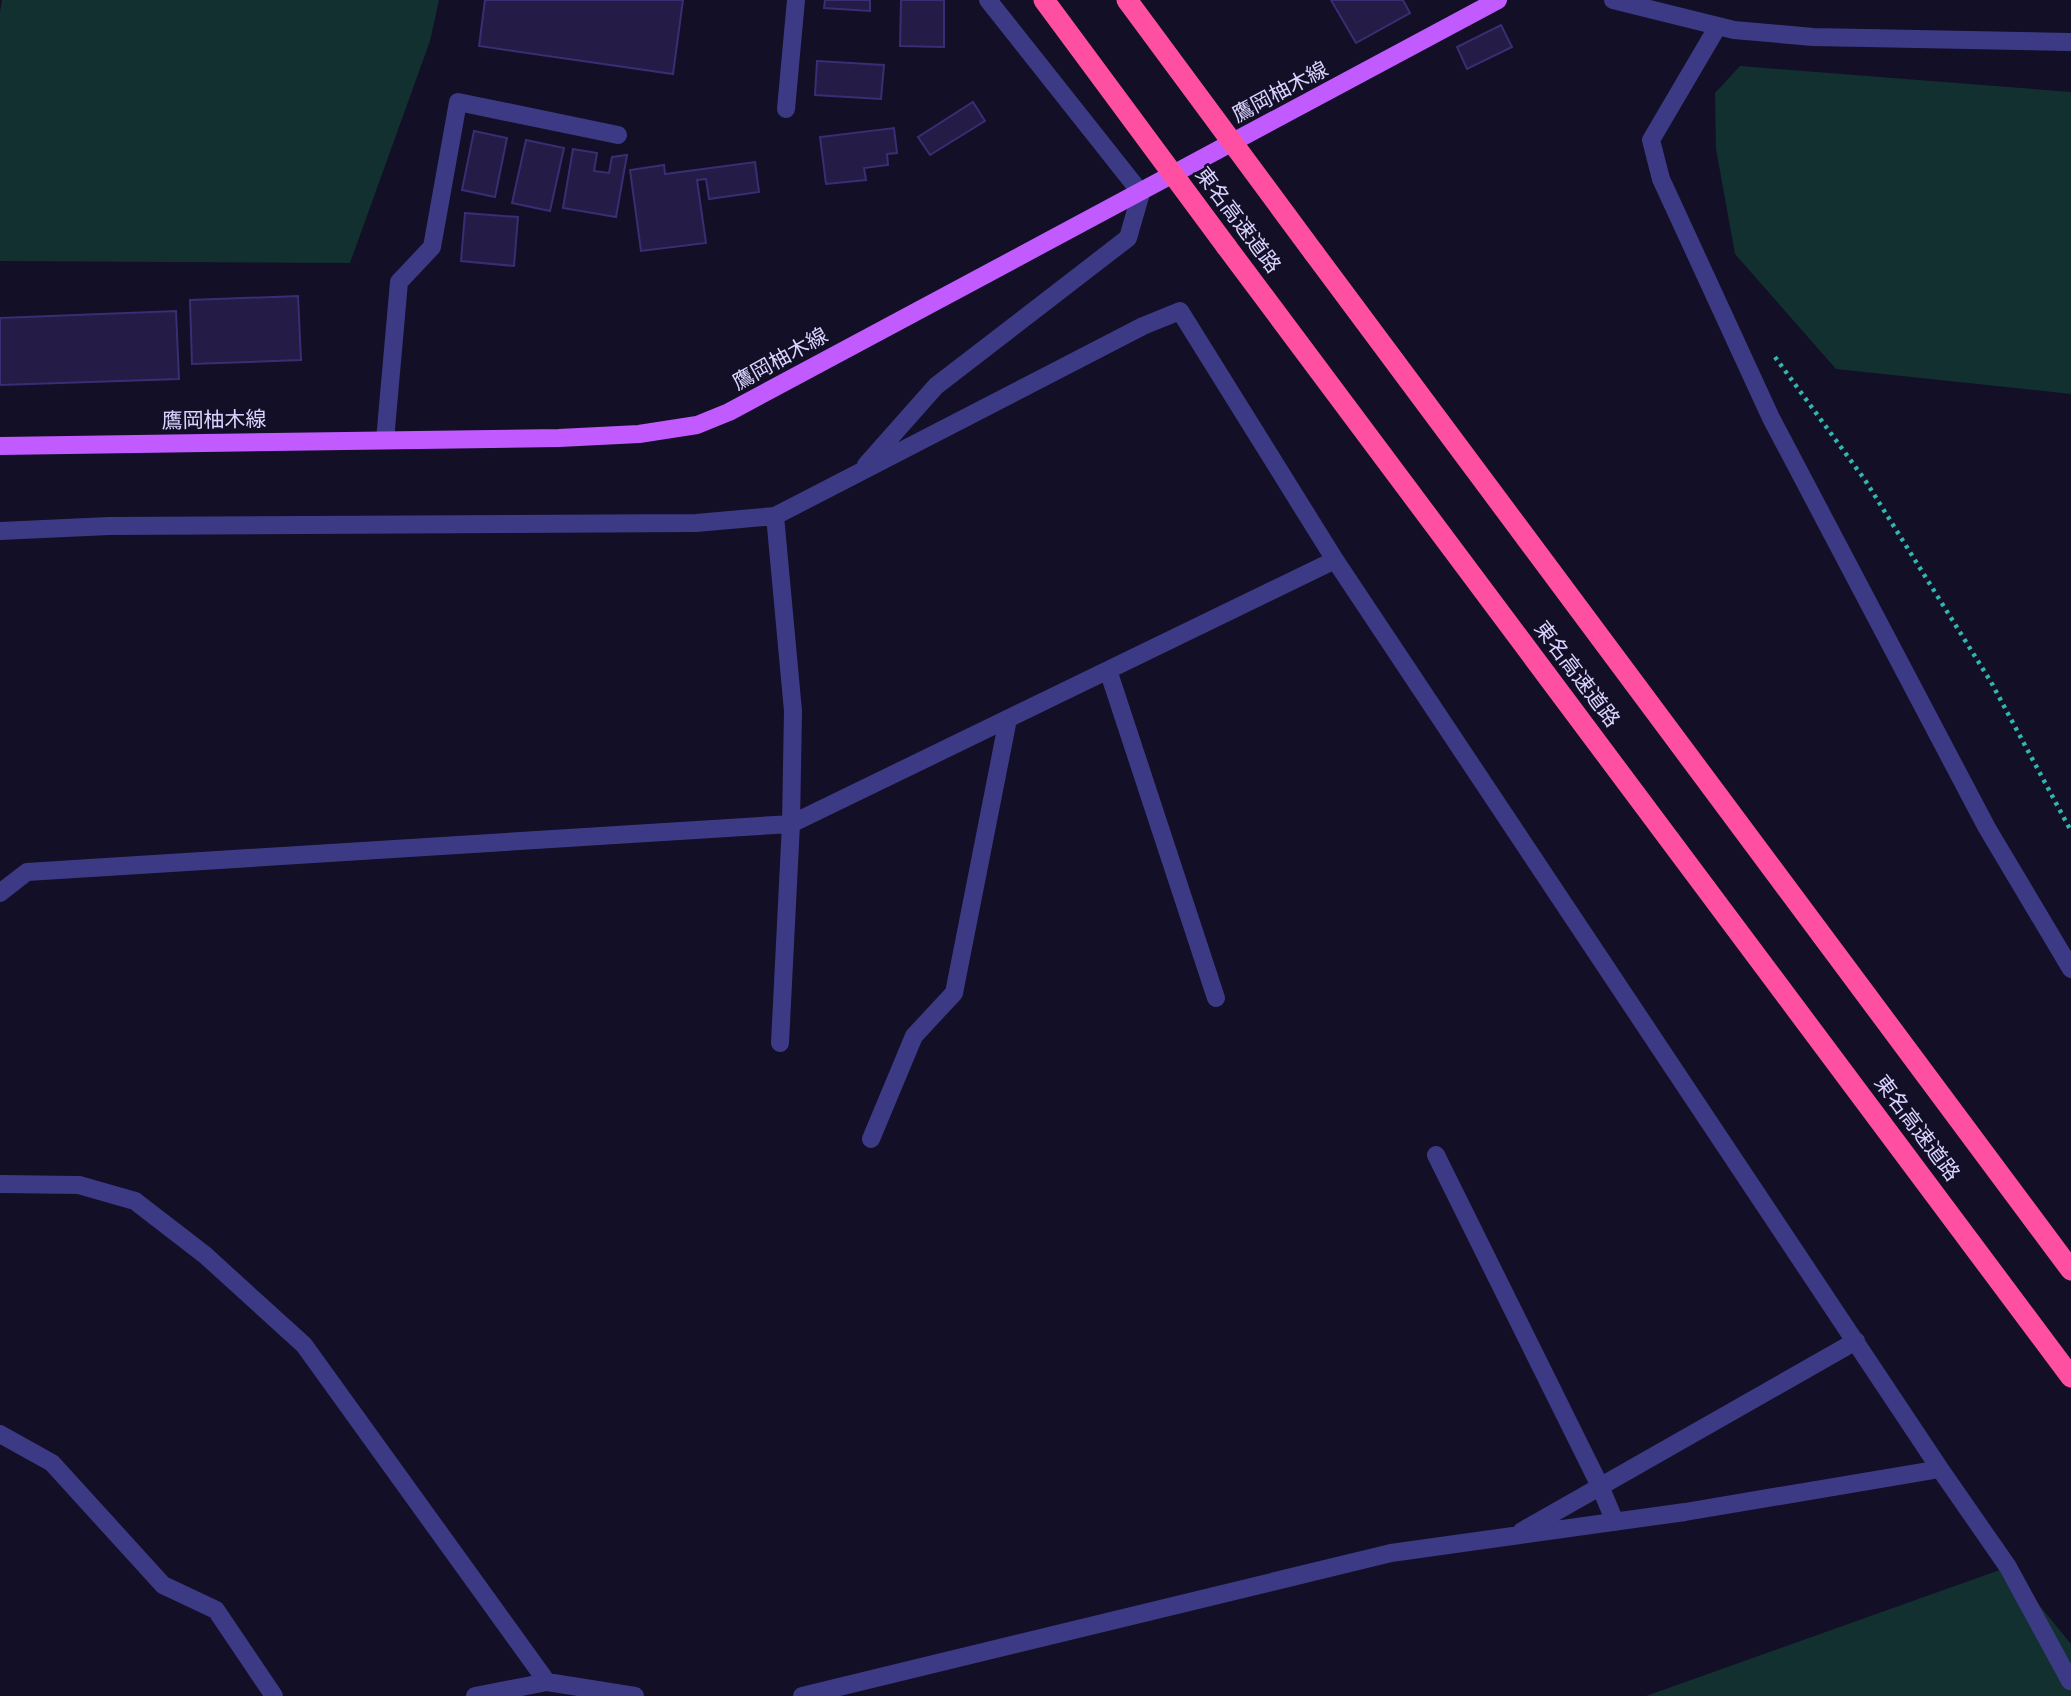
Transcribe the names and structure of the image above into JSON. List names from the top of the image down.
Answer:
{
  "streets": {
    "highway": ["東名高速道路"],
    "main road": ["鷹岡柚木線"]
  }
}
